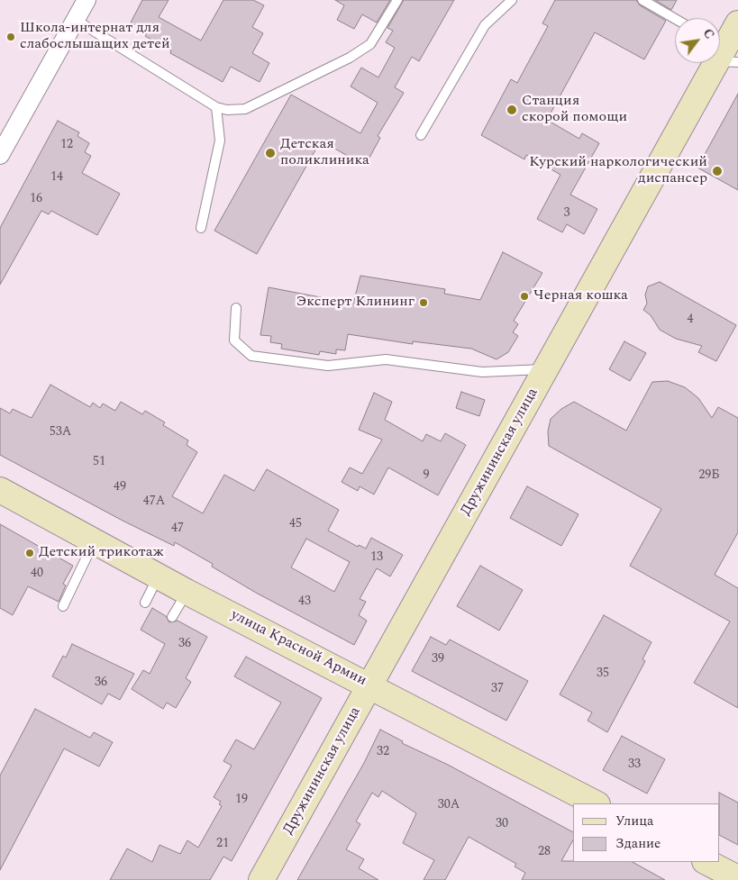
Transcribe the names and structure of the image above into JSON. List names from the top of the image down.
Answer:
{
  "streets": {
    "street": ["Дружининская улица", "улица Красной Армии"]
  },
  "crossings": [
    ["Дружининская улица", "улица Красной Армии"]
  ],
  "places": [
    "Школа-интернат для слабослышащих детей",
    "Станция скорой помощи",
    "Детская поликлиника",
    "Курский наркологический диспансер",
    "Черная кошка",
    "Эксперт Клининг",
    "Детский трикотаж"
  ],
  "house_numbers": [
    "12",
    "14",
    "16",
    "3",
    "4",
    "53А",
    "51",
    "9",
    "29Б",
    "49",
    "47А",
    "45",
    "47",
    "13",
    "40",
    "43",
    "36",
    "39",
    "35",
    "36",
    "37",
    "32",
    "33",
    "19",
    "30А",
    "30",
    "21",
    "28"
  ],
  "legend": ["Улица", "Здание"],
  "north": "top right"
}
